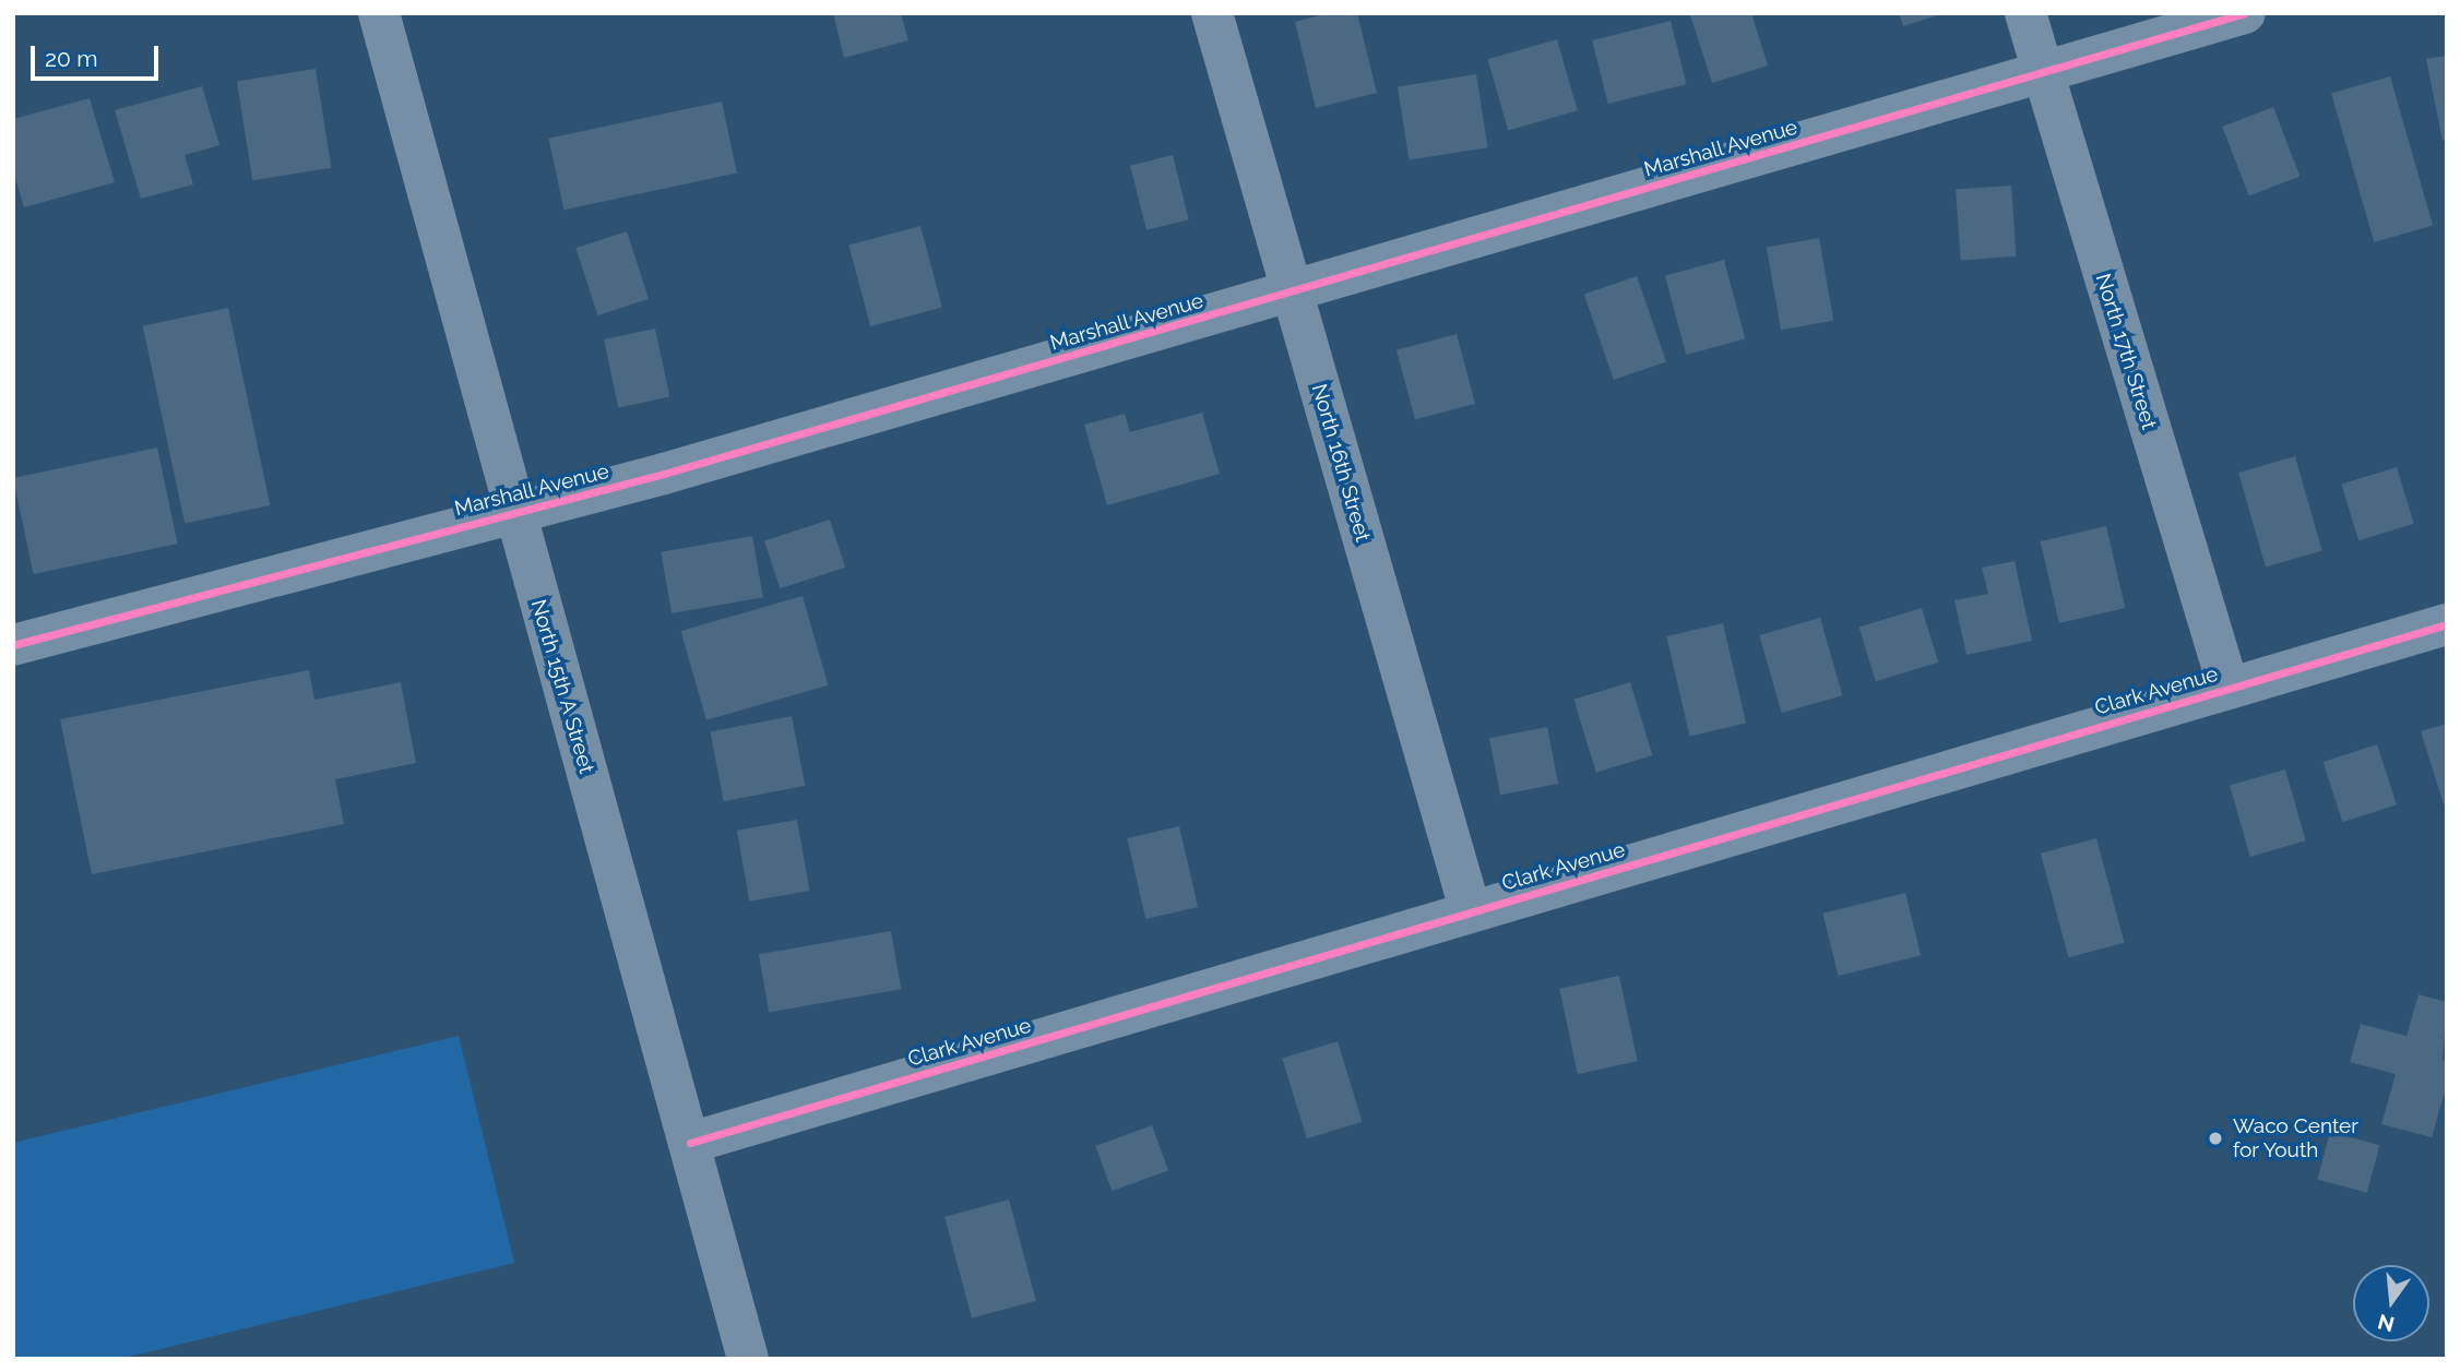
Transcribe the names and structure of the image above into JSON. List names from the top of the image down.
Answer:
{
  "streets": {
    "street": [
      "Marshall Avenue",
      "North 17th Street",
      "North 16th Street",
      "North 15th A Street",
      "Clark Avenue"
    ]
  },
  "crossings": [
    ["Marshall Avenue", "North 17th Street"],
    ["Marshall Avenue", "North 16th Street"],
    ["Marshall Avenue", "North 15th A Street"],
    ["North 17th Street", "Clark Avenue"],
    ["North 16th Street", "Clark Avenue"],
    ["North 15th A Street", "Clark Avenue"]
  ],
  "places": ["Waco Center for Youth"],
  "scale_bar": "20 m",
  "north": "bottom"
}
